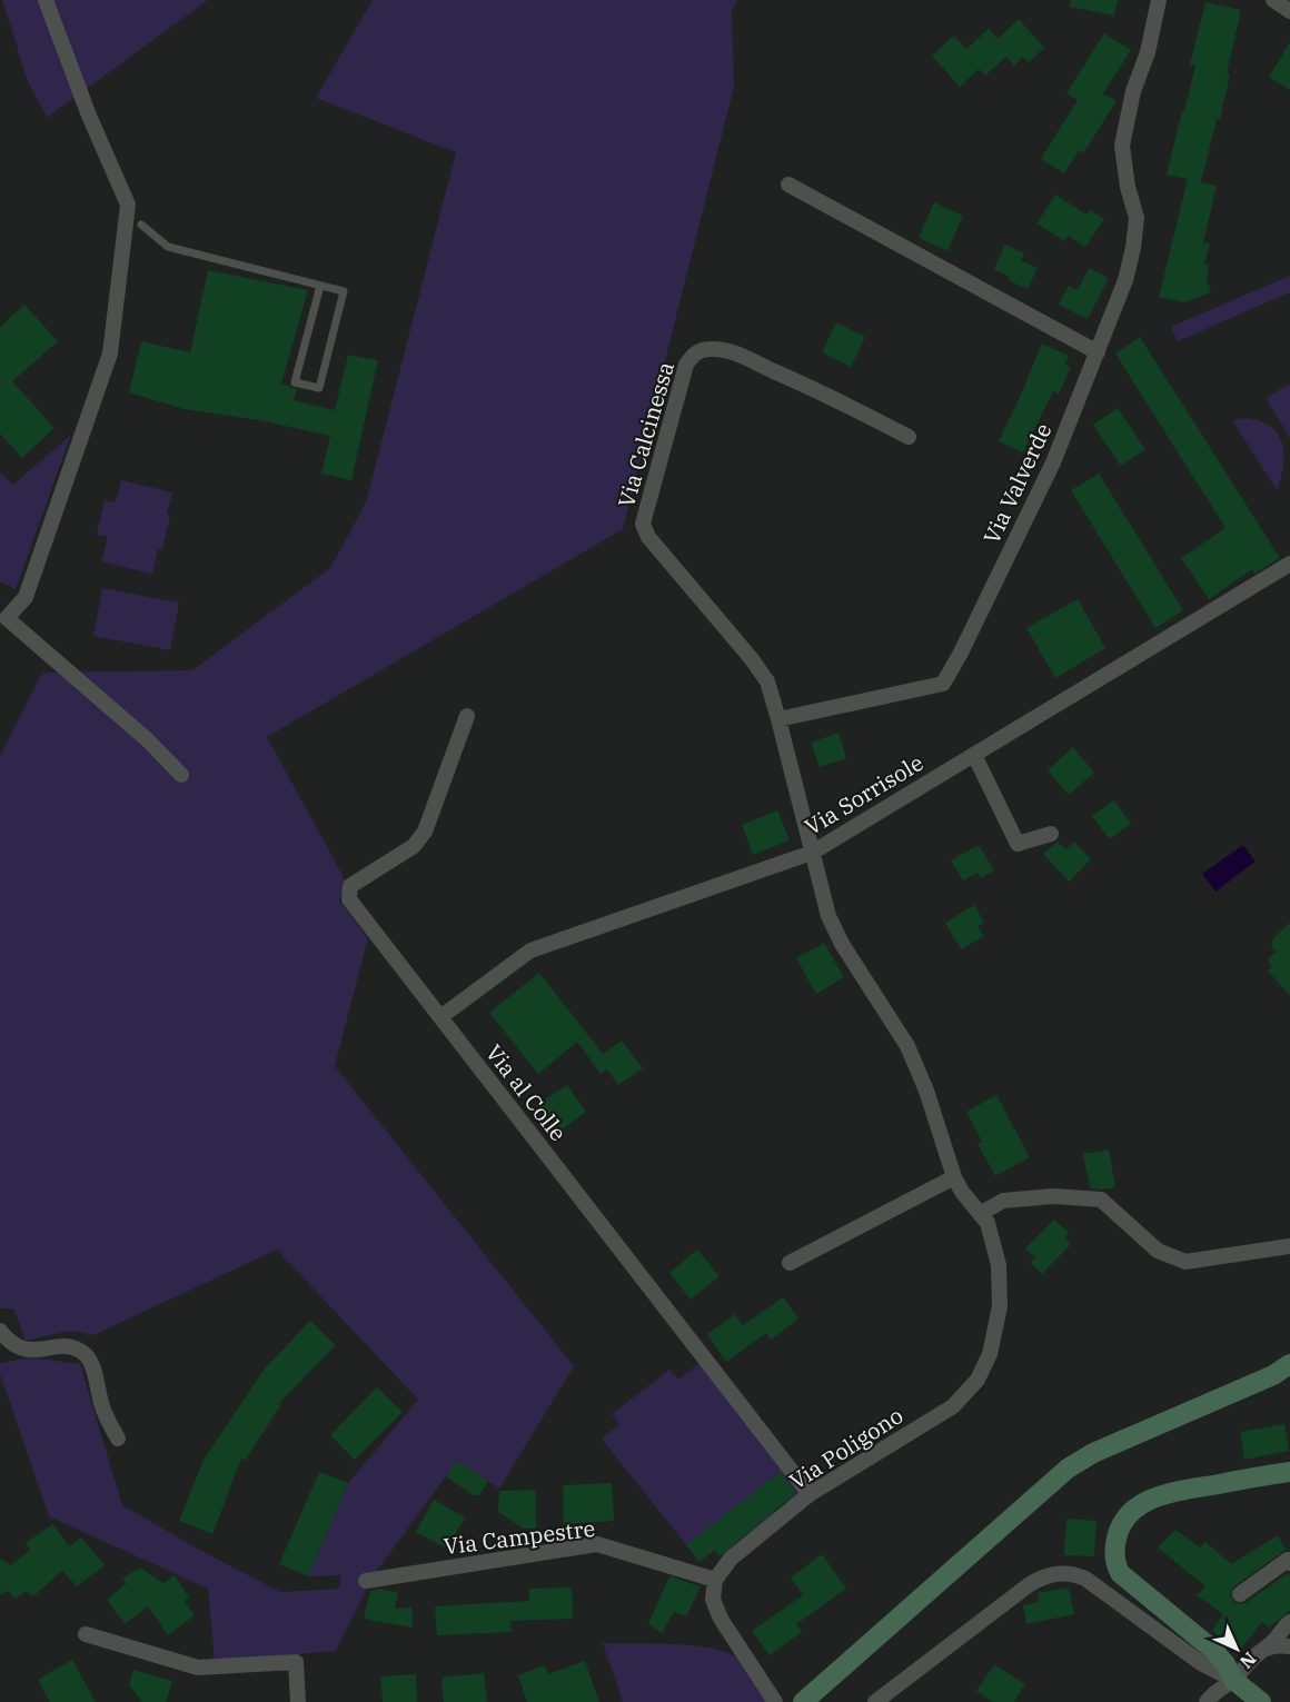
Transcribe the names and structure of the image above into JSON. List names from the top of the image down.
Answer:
{
  "streets": {
    "street": [
      "Via Calcinessa",
      "Via Valverde",
      "Via Sorrisole",
      "Via al Colle",
      "Via Poligono",
      "Via Campestre"
    ]
  },
  "crossings": [
    ["Via Calcinessa", "Via Valverde"],
    ["Via Sorrisole", "Via al Colle"],
    ["Via Sorrisole", "Via Poligono"],
    ["Via al Colle", "Via Poligono"],
    ["Via Poligono", "Via Campestre"]
  ],
  "north": "bottom right"
}
